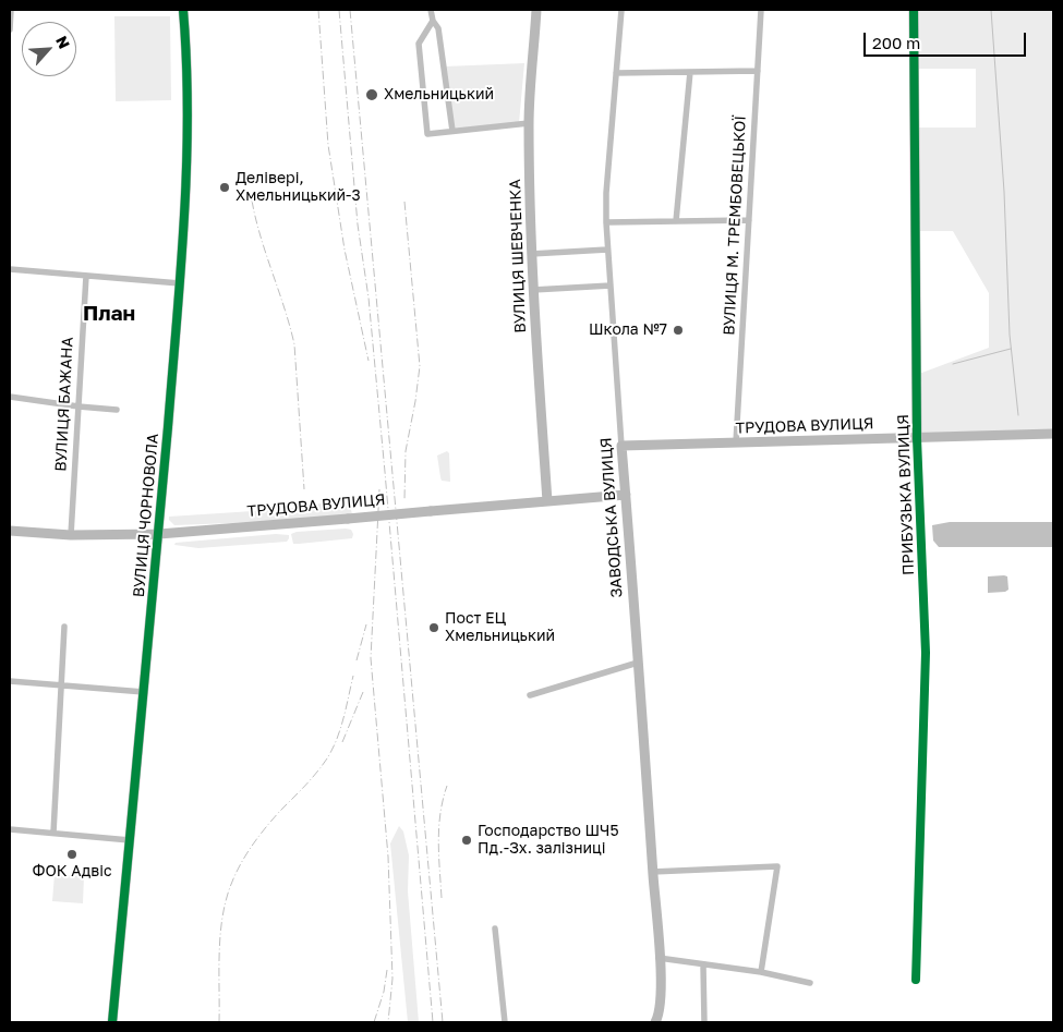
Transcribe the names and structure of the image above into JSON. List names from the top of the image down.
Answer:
{
  "streets": {
    "street": [
      "ВУЛИЦЯ М. ТРЕМБОВЕЦЬКОЇ",
      "ВУЛИЦЯ ШЕВЧЕНКА",
      "ВУЛИЦЯ БАЖАНА",
      "ТРУДОВА ВУЛИЦЯ",
      "ПРИБУЗЬКА ВУЛИЦЯ",
      "ВУЛИЦЯ ЧОРНОВОЛА",
      "ЗАВОДСЬКА ВУЛИЦЯ"
    ]
  },
  "crossings": [
    ["ВУЛИЦЯ М. ТРЕМБОВЕЦЬКОЇ", "ТРУДОВА ВУЛИЦЯ"],
    ["ВУЛИЦЯ ШЕВЧЕНКА", "ТРУДОВА ВУЛИЦЯ"],
    ["ВУЛИЦЯ БАЖАНА", "ТРУДОВА ВУЛИЦЯ"],
    ["ТРУДОВА ВУЛИЦЯ", "ПРИБУЗЬКА ВУЛИЦЯ"],
    ["ТРУДОВА ВУЛИЦЯ", "ВУЛИЦЯ ЧОРНОВОЛА"],
    ["ТРУДОВА ВУЛИЦЯ", "ЗАВОДСЬКА ВУЛИЦЯ"]
  ],
  "districts": ["План"],
  "places": [
    "Хмельницький",
    "Делівері, Хмельницький-3",
    "Школа №7",
    "Пост ЕЦ Хмельницький",
    "Господарство ШЧ5 Пд.-Зх. залізниці",
    "ФОК Адвіс"
  ],
  "scale_bar": "200 m",
  "north": "top right"
}
